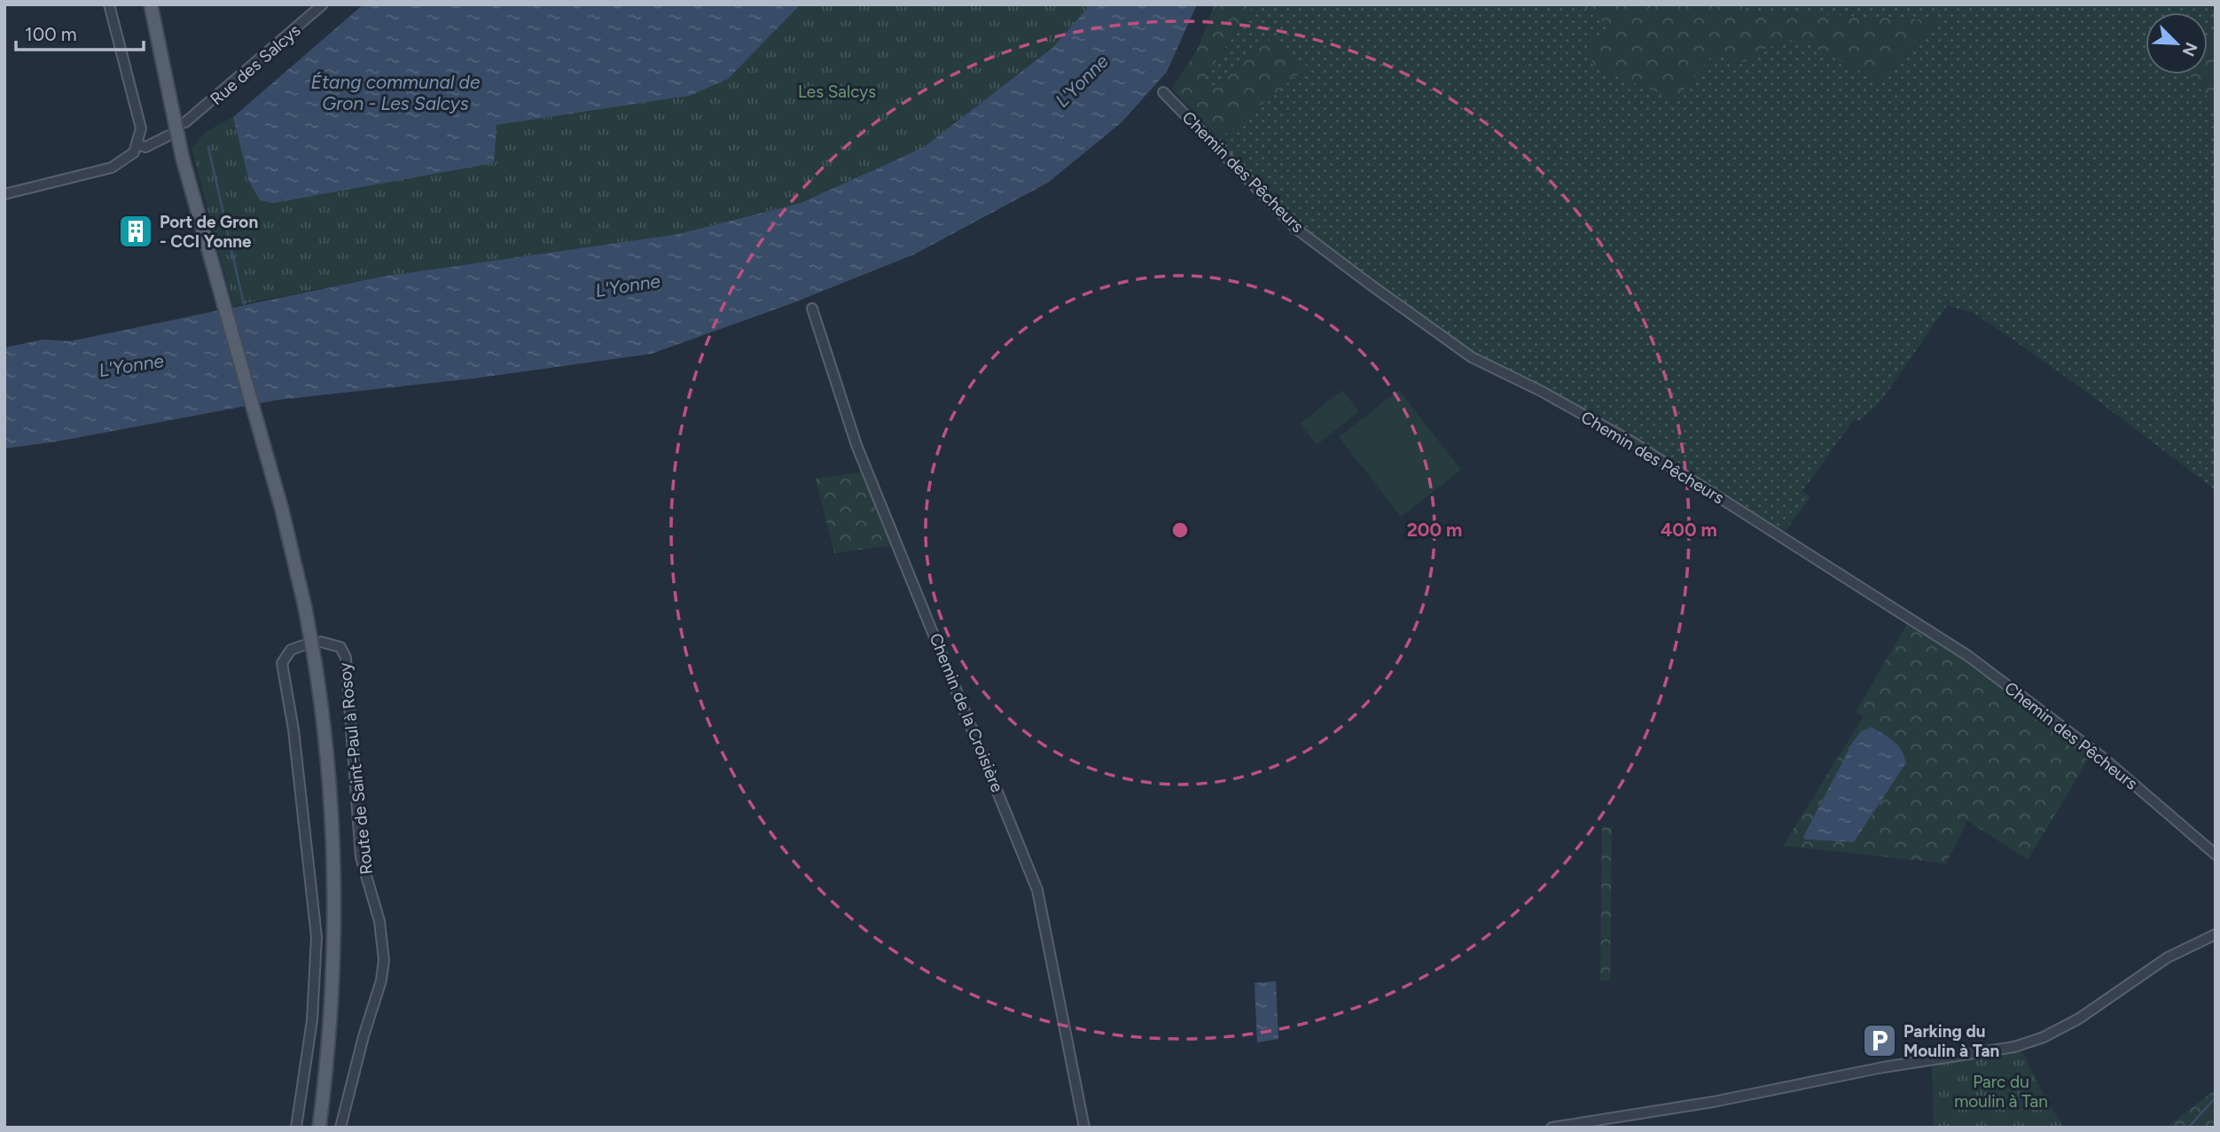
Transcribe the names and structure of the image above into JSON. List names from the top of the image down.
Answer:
{
  "streets": {
    "street": [
      "Rue des Salcys",
      "Chemin des Pêcheurs",
      "Chemin de la Croisière",
      "Route de Saint-Paul à Rosoy"
    ]
  },
  "water": ["L'Yonne", "Étang communal de Gron - Les Salcys"],
  "parks": ["Les Salcys", "Parc du moulin à Tan"],
  "places": {
    "building": ["Port de Gron - CCI Yonne"],
    "parking": ["Parking du Moulin à Tan"]
  },
  "scale_bar": "100 m",
  "north": "bottom right",
  "rings": ["200 m", "400 m"]
}
